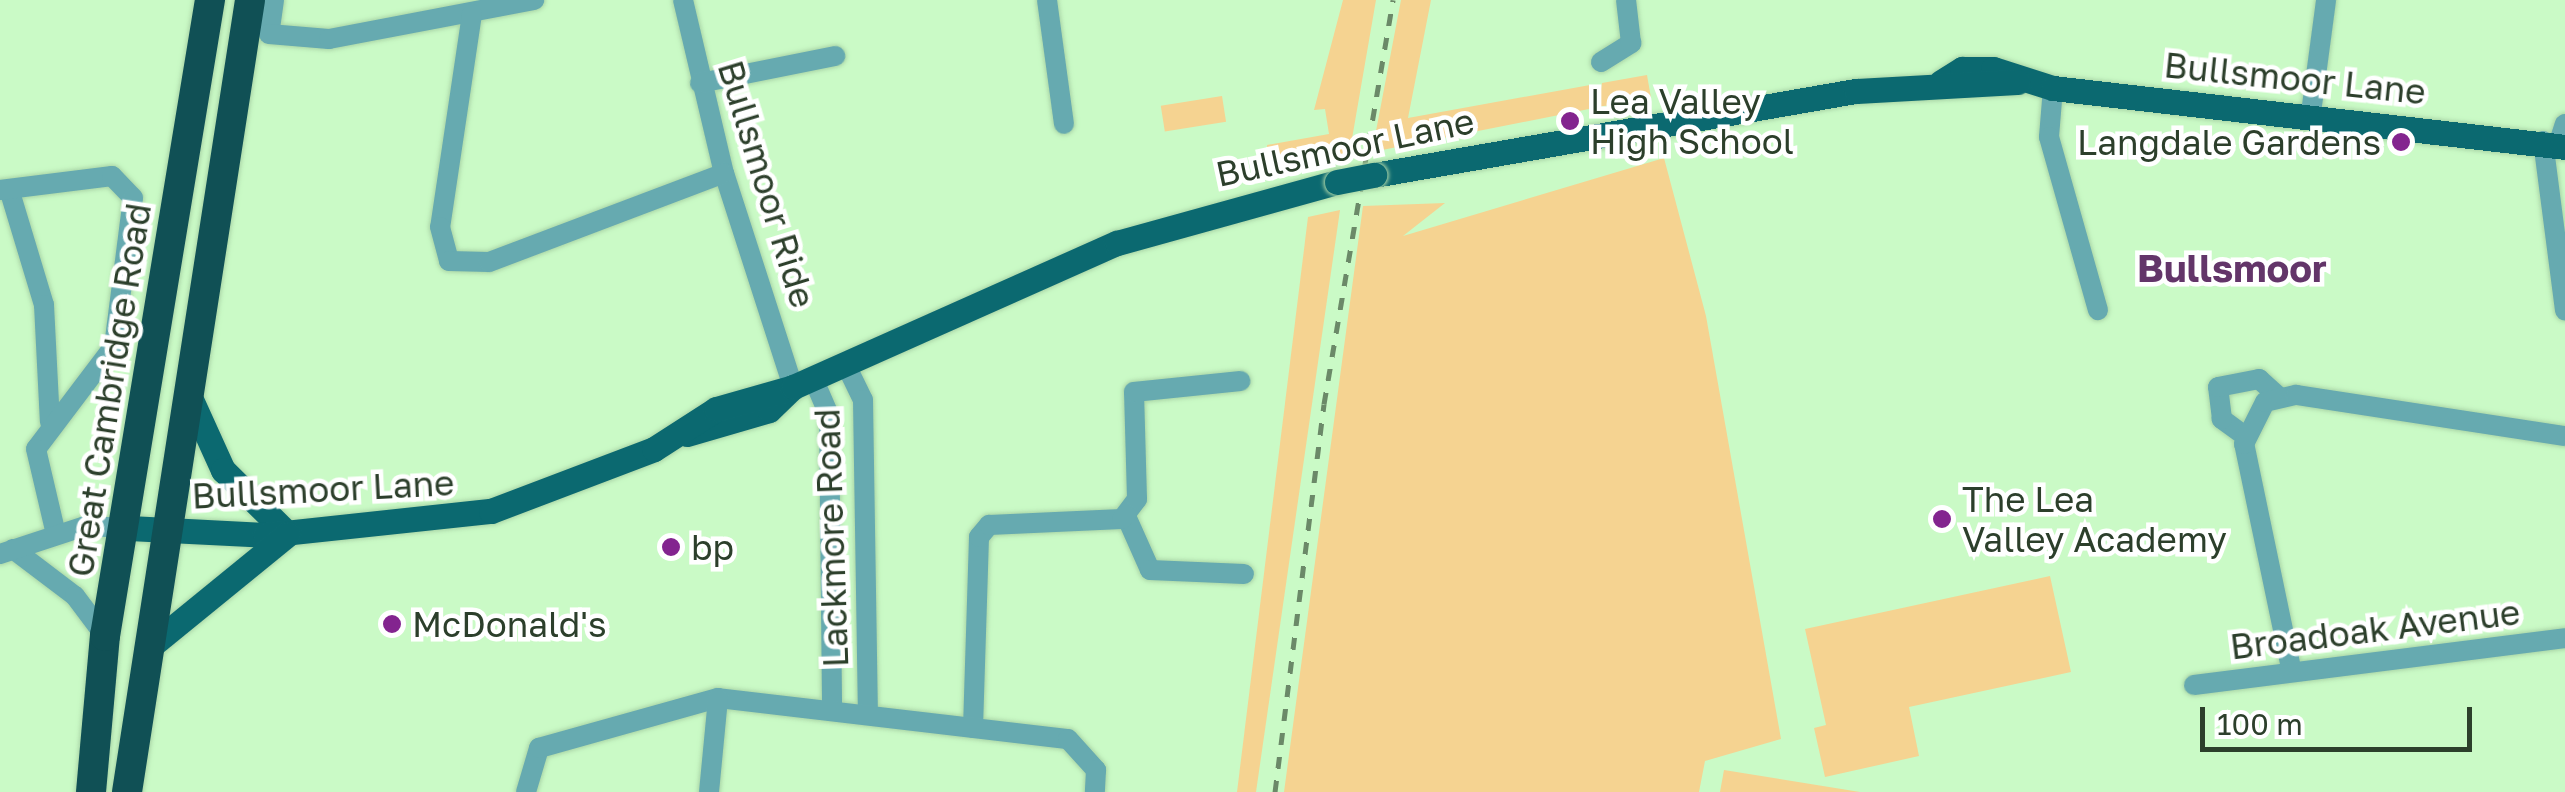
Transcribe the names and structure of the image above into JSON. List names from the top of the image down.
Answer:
{
  "streets": {
    "highway": ["Great Cambridge Road"],
    "main road": ["Bullsmoor Lane"],
    "street": ["Bullsmoor Ride", "Lackmore Road", "Broadoak Avenue"]
  },
  "crossings": [
    ["Bullsmoor Lane", "Bullsmoor Ride"],
    ["Bullsmoor Lane", "Great Cambridge Road"],
    ["Bullsmoor Lane", "Lackmore Road"],
    ["Bullsmoor Ride", "Lackmore Road"]
  ],
  "districts": ["Bullsmoor"],
  "places": [
    "Lea Valley High School",
    "Langdale Gardens",
    "The Lea Valley Academy",
    "bp",
    "McDonald's"
  ],
  "scale_bar": "100 m"
}
